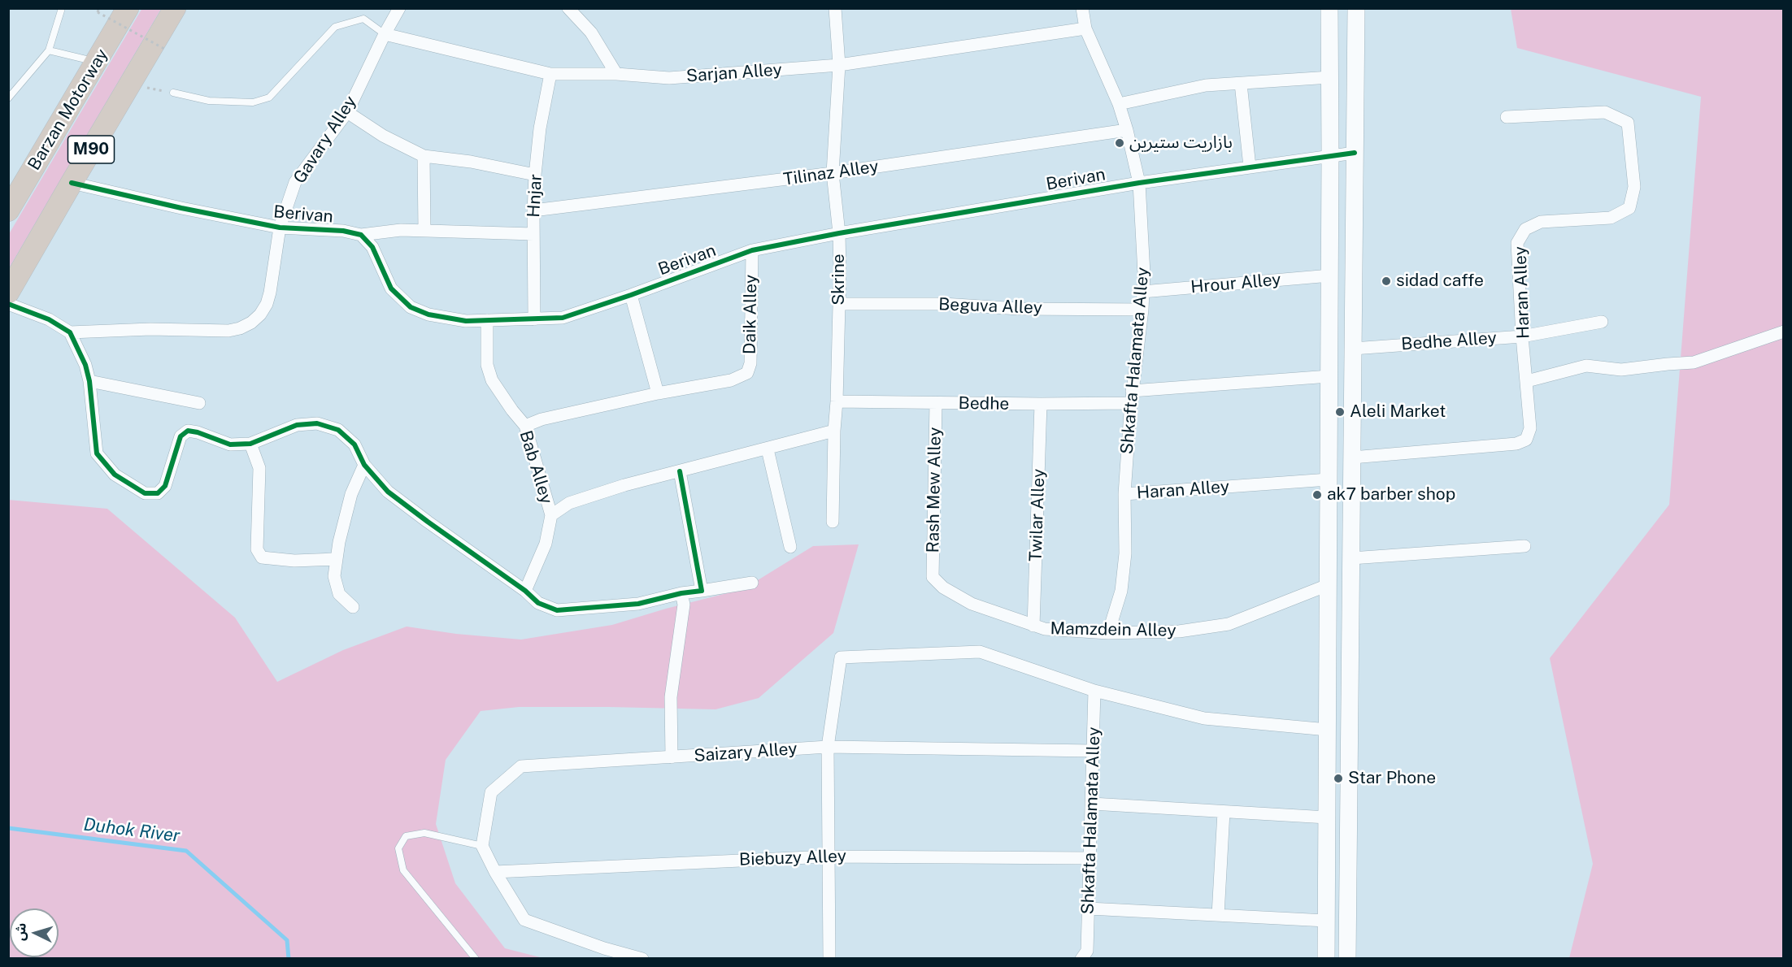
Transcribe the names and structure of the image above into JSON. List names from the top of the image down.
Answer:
{
  "streets": {
    "highway": ["Barzan Motorway", "M90"],
    "street": [
      "Sarjan Alley",
      "Gavary Alley",
      "Tilinaz Alley",
      "Berivan",
      "Hnjar",
      "Skrine",
      "Hrour Alley",
      "Haran Alley",
      "Beguva Alley",
      "Daik Alley",
      "Bedhe Alley",
      "Shkafta Halamata Alley",
      "Bedhe",
      "Bab Alley",
      "Rash Mew Alley",
      "Twilar Alley",
      "Mamzdein Alley",
      "Saizary Alley",
      "Biebuzy Alley"
    ]
  },
  "crossings": [
    ["Sarjan Alley", "Gavary Alley"],
    ["Sarjan Alley", "Hnjar"],
    ["Sarjan Alley", "Skrine"],
    ["Sarjan Alley", "Shkafta Halamata Alley"],
    ["Gavary Alley", "Berivan"],
    ["M90", "Berivan"],
    ["Tilinaz Alley", "Hnjar"],
    ["Tilinaz Alley", "Skrine"],
    ["Tilinaz Alley", "Shkafta Halamata Alley"],
    ["Berivan", "Hnjar"],
    ["Berivan", "Skrine"],
    ["Berivan", "Daik Alley"],
    ["Berivan", "Shkafta Halamata Alley"],
    ["Berivan", "Bab Alley"],
    ["Skrine", "Beguva Alley"],
    ["Skrine", "Bedhe"],
    ["Hrour Alley", "Shkafta Halamata Alley"],
    ["Haran Alley", "Bedhe Alley"],
    ["Haran Alley", "Shkafta Halamata Alley"],
    ["Beguva Alley", "Shkafta Halamata Alley"],
    ["Daik Alley", "Bab Alley"],
    ["Shkafta Halamata Alley", "Bedhe"],
    ["Shkafta Halamata Alley", "Mamzdein Alley"],
    ["Shkafta Halamata Alley", "Saizary Alley"],
    ["Shkafta Halamata Alley", "Biebuzy Alley"],
    ["Bedhe", "Rash Mew Alley"],
    ["Bedhe", "Twilar Alley"],
    ["Rash Mew Alley", "Mamzdein Alley"],
    ["Twilar Alley", "Mamzdein Alley"]
  ],
  "water": ["Duhok River"],
  "places": [
    "بازاريت ستيرين",
    "sidad caffe",
    "Aleli Market",
    "ak7 barber shop",
    "Star Phone"
  ],
  "north": "left"
}
